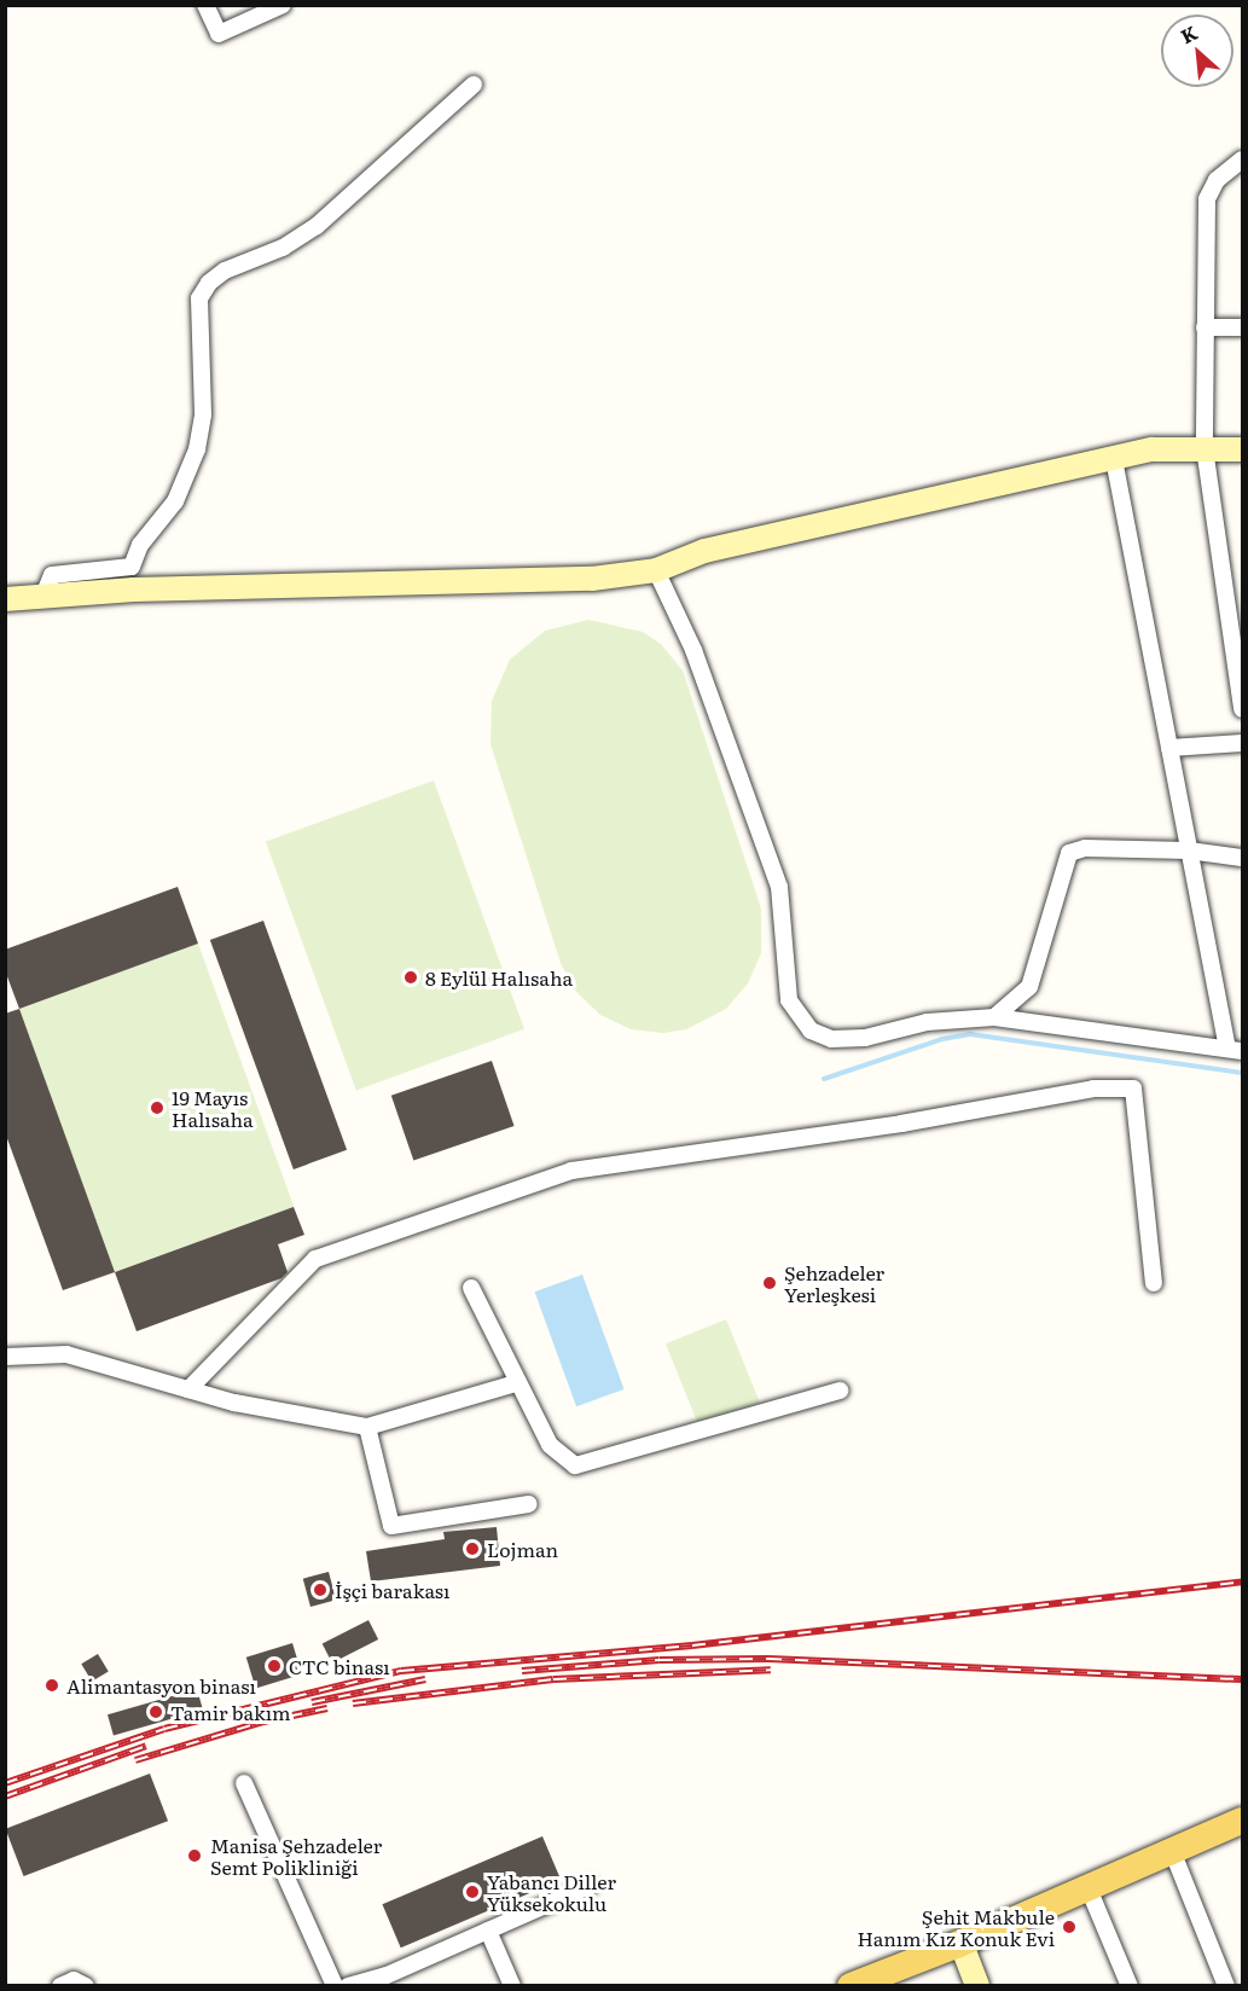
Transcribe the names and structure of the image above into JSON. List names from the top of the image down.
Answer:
{
  "places": [
    "8 Eylül Halısaha",
    "19 Mayıs Halısaha",
    "Şehzadeler Yerleşkesi",
    "Lojman",
    "İşçi barakası",
    "CTC binası",
    "Alimantasyon binası",
    "Tamir bakım",
    "Manisa Şehzadeler Semt Polikliniği",
    "Yabancı Diller Yüksekokulu",
    "Şehit Makbule Hanım Kız Konuk Evi"
  ],
  "north": "top left"
}
